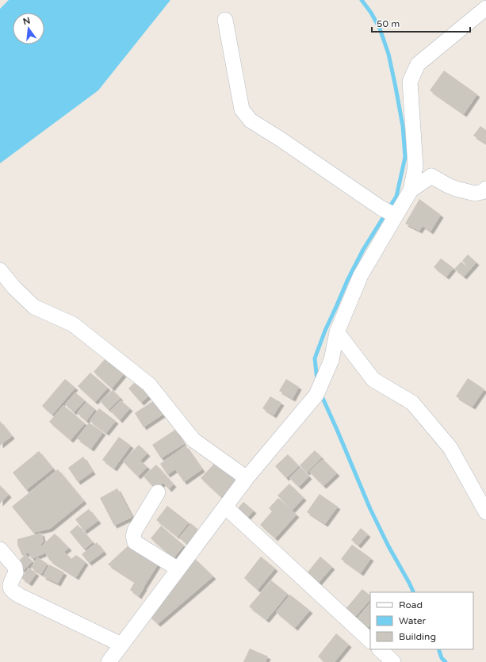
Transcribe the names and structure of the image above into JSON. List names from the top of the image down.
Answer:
{
  "legend": ["Road", "Water", "Building"],
  "scale_bar": "50 m",
  "north": "top"
}
